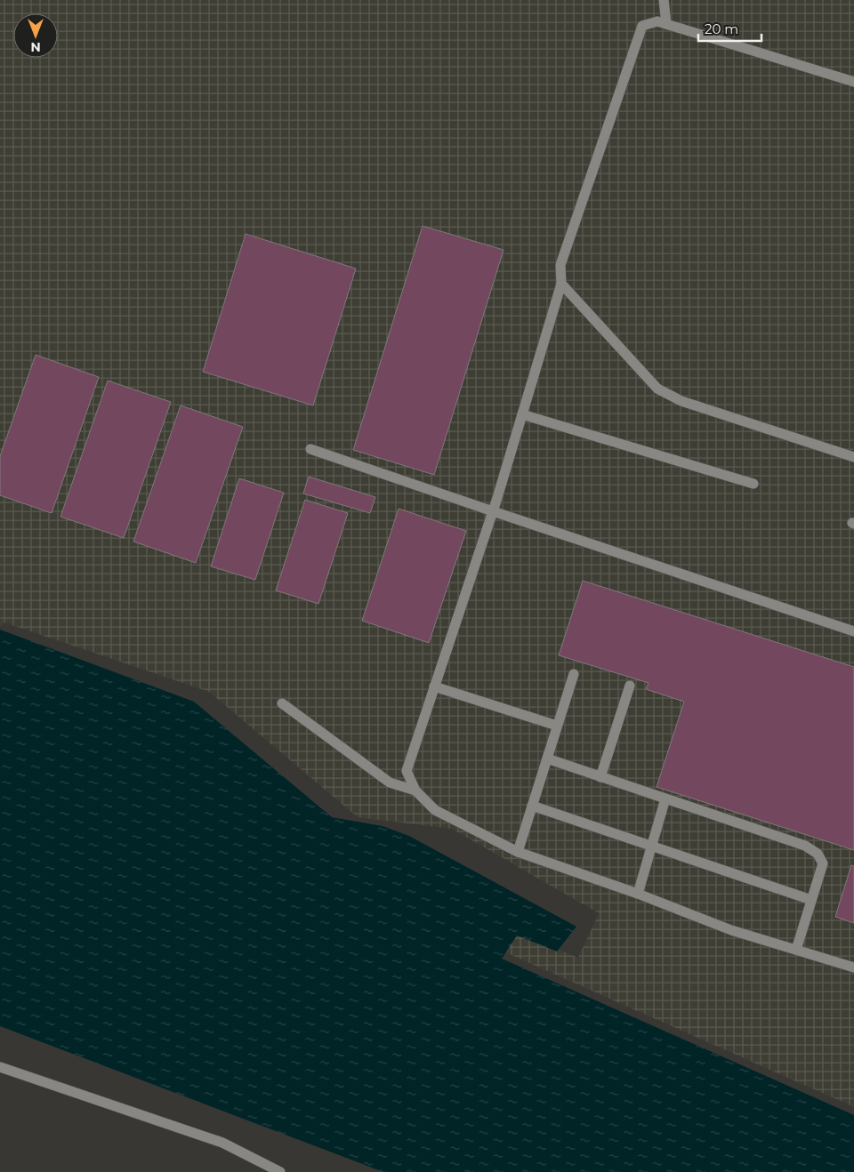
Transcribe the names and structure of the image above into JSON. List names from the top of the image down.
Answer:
{
  "scale_bar": "20 m",
  "north": "bottom"
}
